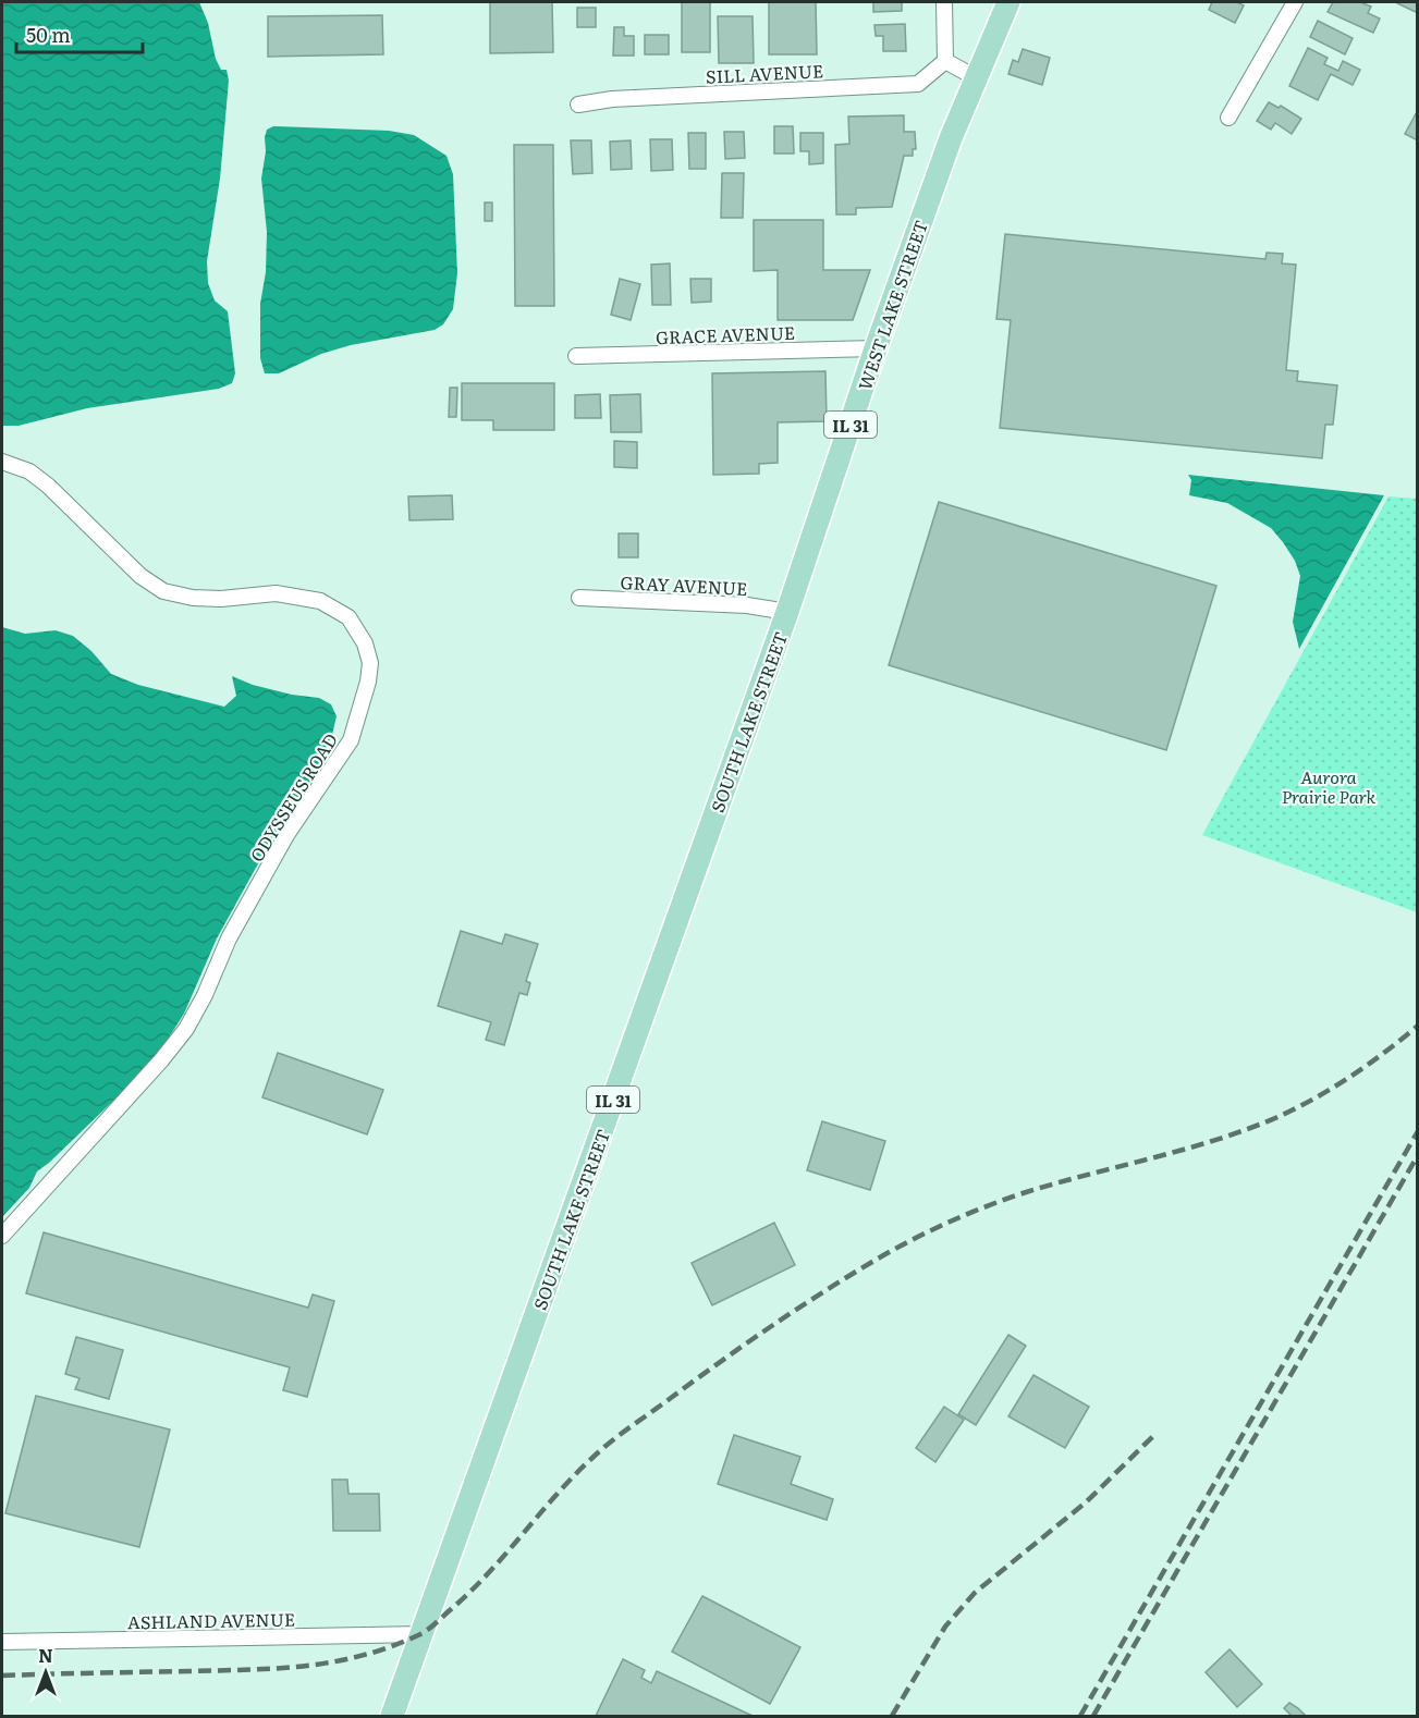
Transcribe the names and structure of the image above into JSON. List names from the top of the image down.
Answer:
{
  "streets": {
    "main road": ["WEST LAKE STREET", "IL 31", "SOUTH LAKE STREET"],
    "street": [
      "SILL AVENUE",
      "GRACE AVENUE",
      "GRAY AVENUE",
      "ODYSSEUS ROAD",
      "ASHLAND AVENUE"
    ]
  },
  "crossings": [
    ["WEST LAKE STREET", "GRACE AVENUE"],
    ["WEST LAKE STREET", "GRAY AVENUE"],
    ["WEST LAKE STREET", "SOUTH LAKE STREET"],
    ["GRAY AVENUE", "SOUTH LAKE STREET"],
    ["SOUTH LAKE STREET", "ASHLAND AVENUE"]
  ],
  "parks": ["Aurora Prairie Park"],
  "scale_bar": "50 m",
  "north": "top"
}
